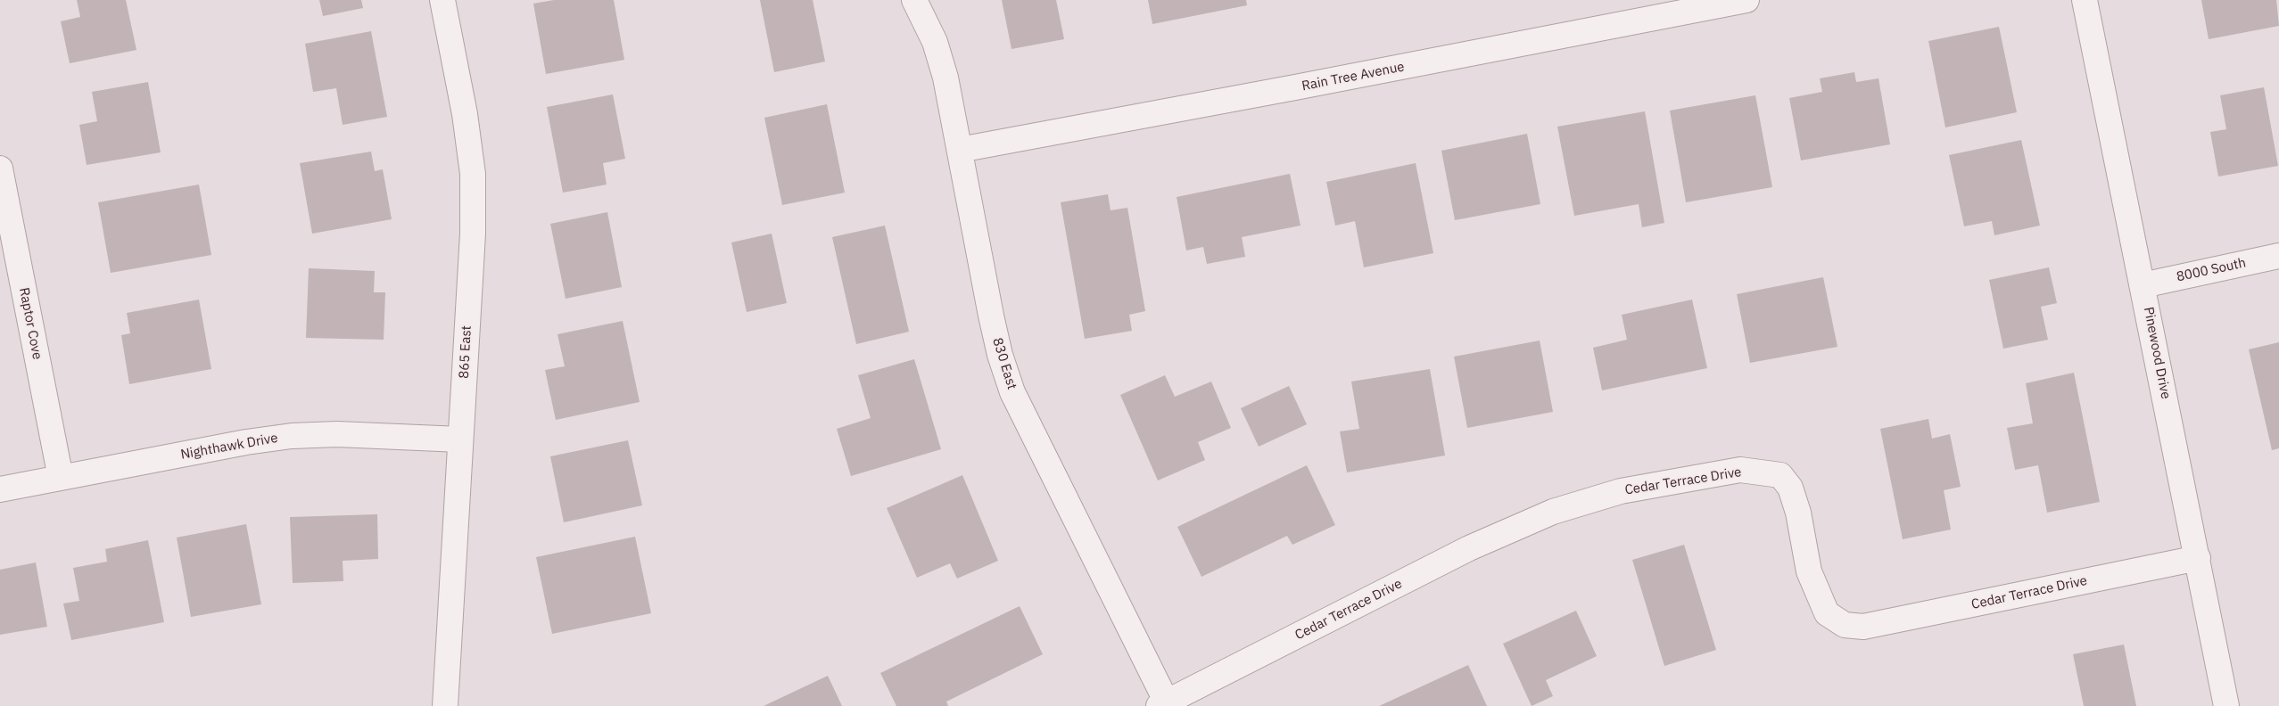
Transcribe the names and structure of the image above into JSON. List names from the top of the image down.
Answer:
{
  "streets": {
    "street": [
      "Rain Tree Avenue",
      "8000 South",
      "Raptor Cove",
      "865 East",
      "Pinewood Drive",
      "830 East",
      "Nighthawk Drive",
      "Cedar Terrace Drive"
    ]
  },
  "crossings": [
    ["Rain Tree Avenue", "830 East"],
    ["8000 South", "Pinewood Drive"],
    ["Raptor Cove", "Nighthawk Drive"],
    ["865 East", "Nighthawk Drive"],
    ["Pinewood Drive", "Cedar Terrace Drive"],
    ["830 East", "Cedar Terrace Drive"]
  ]
}
